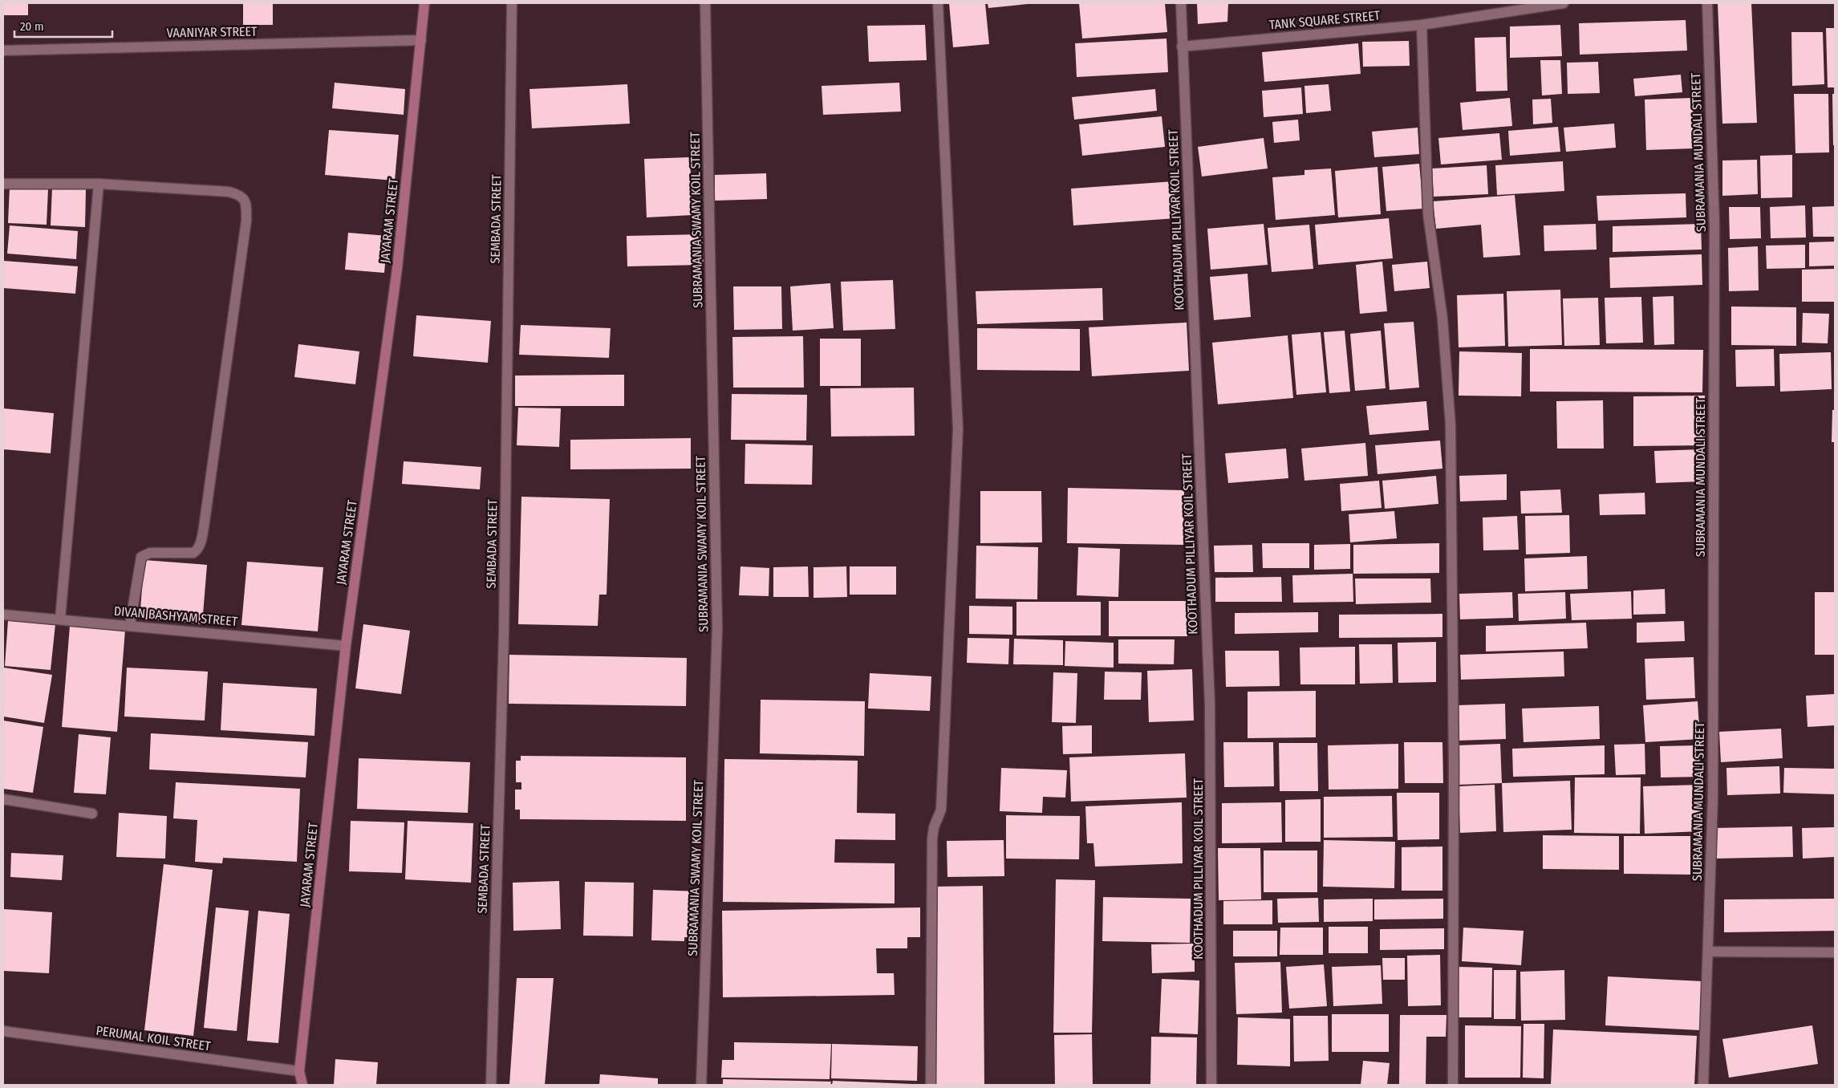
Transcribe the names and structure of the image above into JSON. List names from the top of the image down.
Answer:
{
  "streets": {
    "main road": ["JAYARAM STREET"],
    "street": [
      "TANK SQUARE STREET",
      "VAANIYAR STREET",
      "SUBRAMANIA MUNDALI STREET",
      "SEMBADA STREET",
      "SUBRAMANIA SWAMY KOIL STREET",
      "KOOTHADUM PILLIYAR KOIL STREET",
      "DIVAN BASHYAM STREET",
      "PERUMAL KOIL STREET"
    ]
  },
  "crossings": [
    ["TANK SQUARE STREET", "KOOTHADUM PILLIYAR KOIL STREET"],
    ["VAANIYAR STREET", "JAYARAM STREET"],
    ["JAYARAM STREET", "DIVAN BASHYAM STREET"],
    ["JAYARAM STREET", "PERUMAL KOIL STREET"]
  ],
  "scale_bar": "20 m"
}
